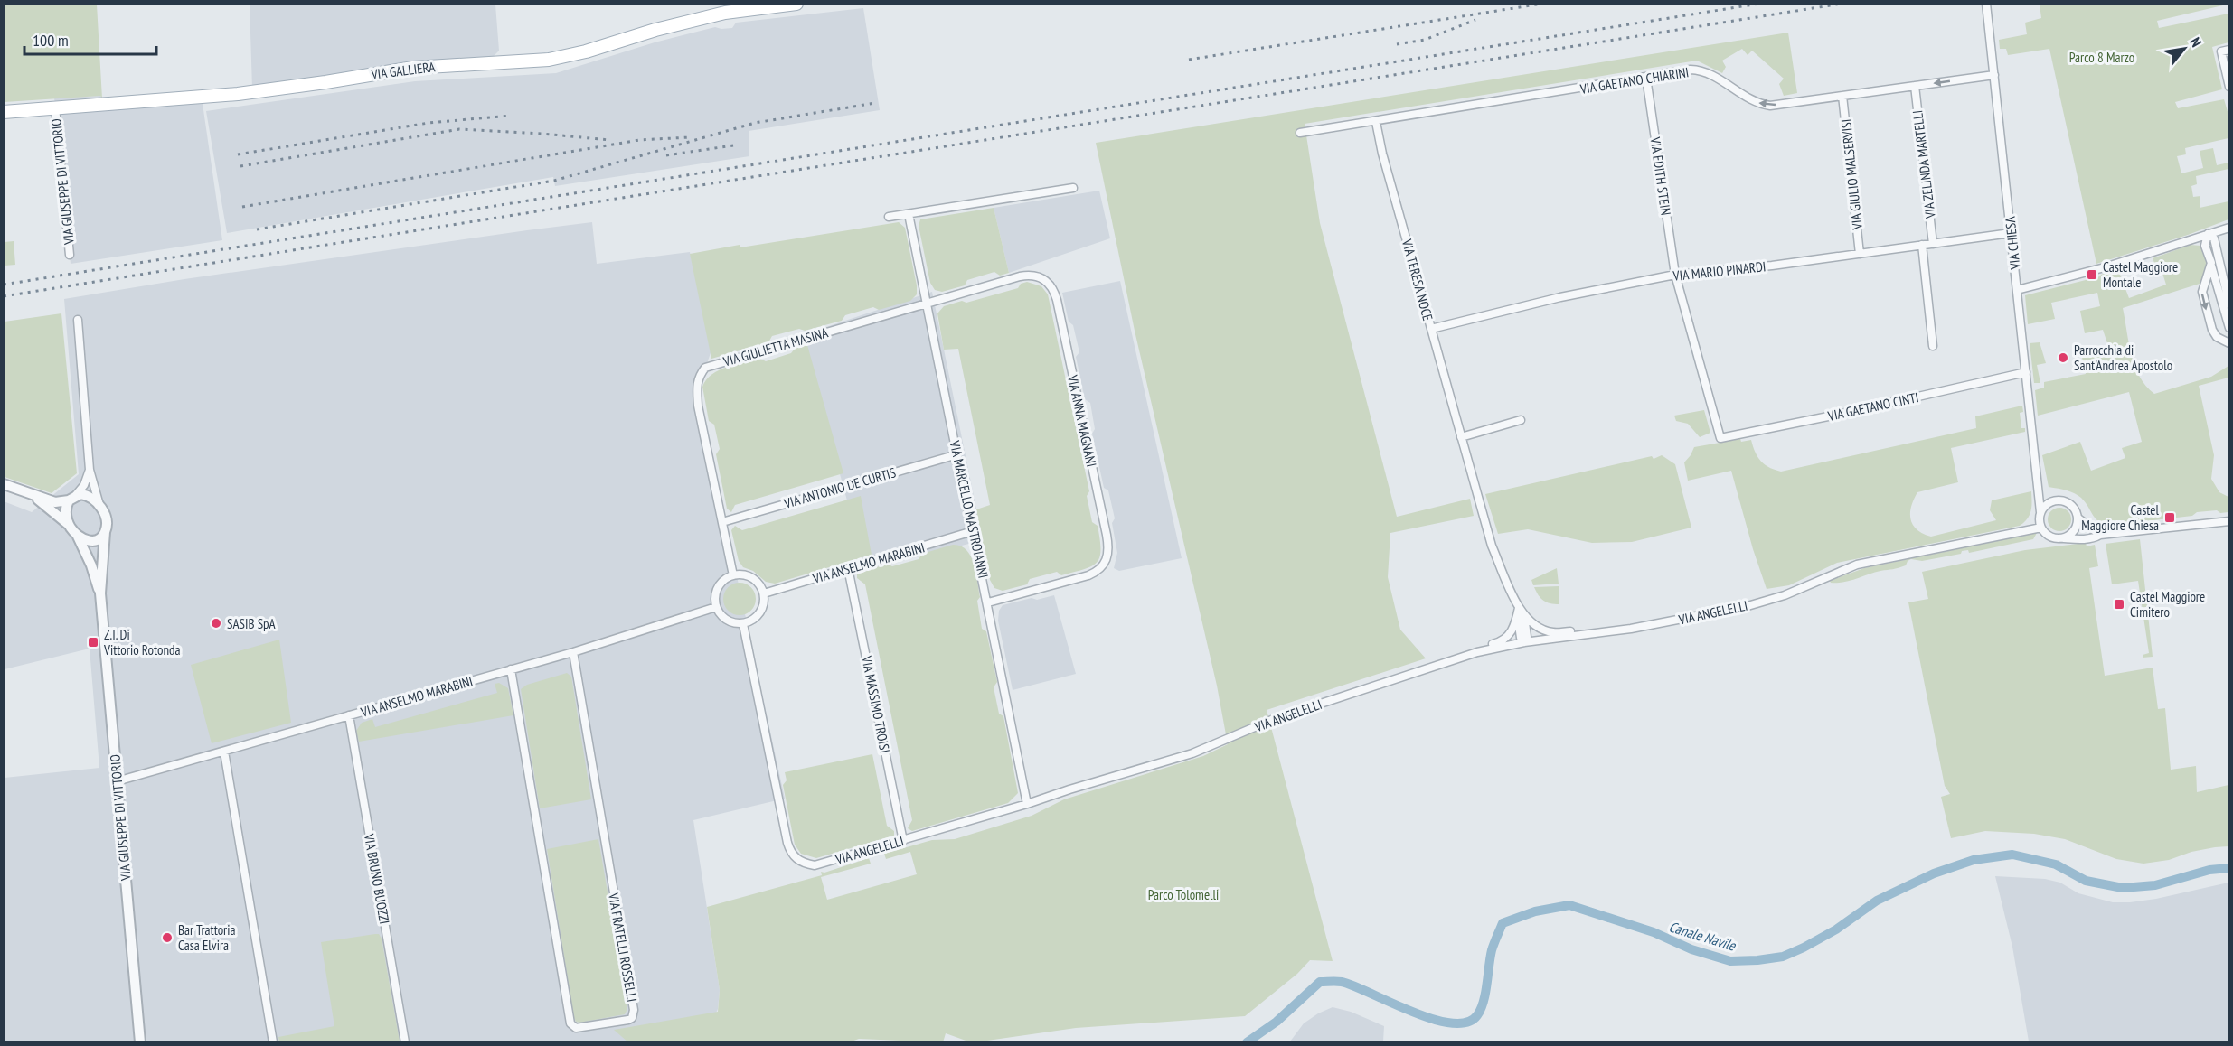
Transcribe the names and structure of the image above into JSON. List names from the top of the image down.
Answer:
{
  "streets": {
    "main road": ["VIA GALLIERA"],
    "street": [
      "VIA GAETANO CHIARINI",
      "VIA ZELINDA MARTELLI",
      "VIA GIULIO MALSERVISI",
      "VIA EDITH STEIN",
      "VIA GIUSEPPE DI VITTORIO",
      "VIA CHIESA",
      "VIA MARIO PINARDI",
      "VIA TERESA NOCE",
      "VIA GIULIETTA MASINA",
      "VIA GAETANO CINTI",
      "VIA ANNA MAGNANI",
      "VIA ANTONIO DE CURTIS",
      "VIA MARCELLO MASTROIANNI",
      "VIA ANSELMO MARABINI",
      "VIA ANGELELLI",
      "VIA MASSIMO TROISI",
      "VIA BRUNO BUOZZI",
      "VIA FRATELLI ROSSELLI"
    ]
  },
  "crossings": [
    ["VIA GALLIERA", "VIA GIUSEPPE DI VITTORIO"],
    ["VIA GAETANO CHIARINI", "VIA ZELINDA MARTELLI"],
    ["VIA GAETANO CHIARINI", "VIA GIULIO MALSERVISI"],
    ["VIA GAETANO CHIARINI", "VIA EDITH STEIN"],
    ["VIA GAETANO CHIARINI", "VIA CHIESA"],
    ["VIA GAETANO CHIARINI", "VIA TERESA NOCE"],
    ["VIA ZELINDA MARTELLI", "VIA MARIO PINARDI"],
    ["VIA GIULIO MALSERVISI", "VIA MARIO PINARDI"],
    ["VIA EDITH STEIN", "VIA MARIO PINARDI"],
    ["VIA EDITH STEIN", "VIA GAETANO CINTI"],
    ["VIA GIUSEPPE DI VITTORIO", "VIA ANSELMO MARABINI"],
    ["VIA CHIESA", "VIA MARIO PINARDI"],
    ["VIA CHIESA", "VIA GAETANO CINTI"],
    ["VIA CHIESA", "VIA ANGELELLI"],
    ["VIA MARIO PINARDI", "VIA TERESA NOCE"],
    ["VIA MARIO PINARDI", "VIA GAETANO CINTI"],
    ["VIA TERESA NOCE", "VIA ANGELELLI"],
    ["VIA GIULIETTA MASINA", "VIA ANNA MAGNANI"],
    ["VIA GIULIETTA MASINA", "VIA ANTONIO DE CURTIS"],
    ["VIA GIULIETTA MASINA", "VIA MARCELLO MASTROIANNI"],
    ["VIA GIULIETTA MASINA", "VIA ANSELMO MARABINI"],
    ["VIA GIULIETTA MASINA", "VIA ANGELELLI"],
    ["VIA ANNA MAGNANI", "VIA MARCELLO MASTROIANNI"],
    ["VIA ANTONIO DE CURTIS", "VIA MARCELLO MASTROIANNI"],
    ["VIA MARCELLO MASTROIANNI", "VIA ANSELMO MARABINI"],
    ["VIA MARCELLO MASTROIANNI", "VIA ANGELELLI"],
    ["VIA ANSELMO MARABINI", "VIA ANGELELLI"],
    ["VIA ANSELMO MARABINI", "VIA MASSIMO TROISI"],
    ["VIA ANSELMO MARABINI", "VIA BRUNO BUOZZI"],
    ["VIA ANSELMO MARABINI", "VIA FRATELLI ROSSELLI"],
    ["VIA ANGELELLI", "VIA MASSIMO TROISI"]
  ],
  "one_way": ["VIA GAETANO CHIARINI"],
  "water": ["Canale Navile"],
  "parks": ["Parco 8 Marzo", "Parco Tolomelli"],
  "places": {
    "transit": [
      "Castel Maggiore Montale",
      "Castel Maggiore Chiesa",
      "Castel Maggiore Cimitero",
      "Z.I. Di Vittorio Rotonda"
    ],
    "other": ["Parrocchia di Sant'Andrea Apostolo", "SASIB SpA", "Bar Trattoria Casa Elvira"]
  },
  "scale_bar": "100 m",
  "north": "top right"
}
